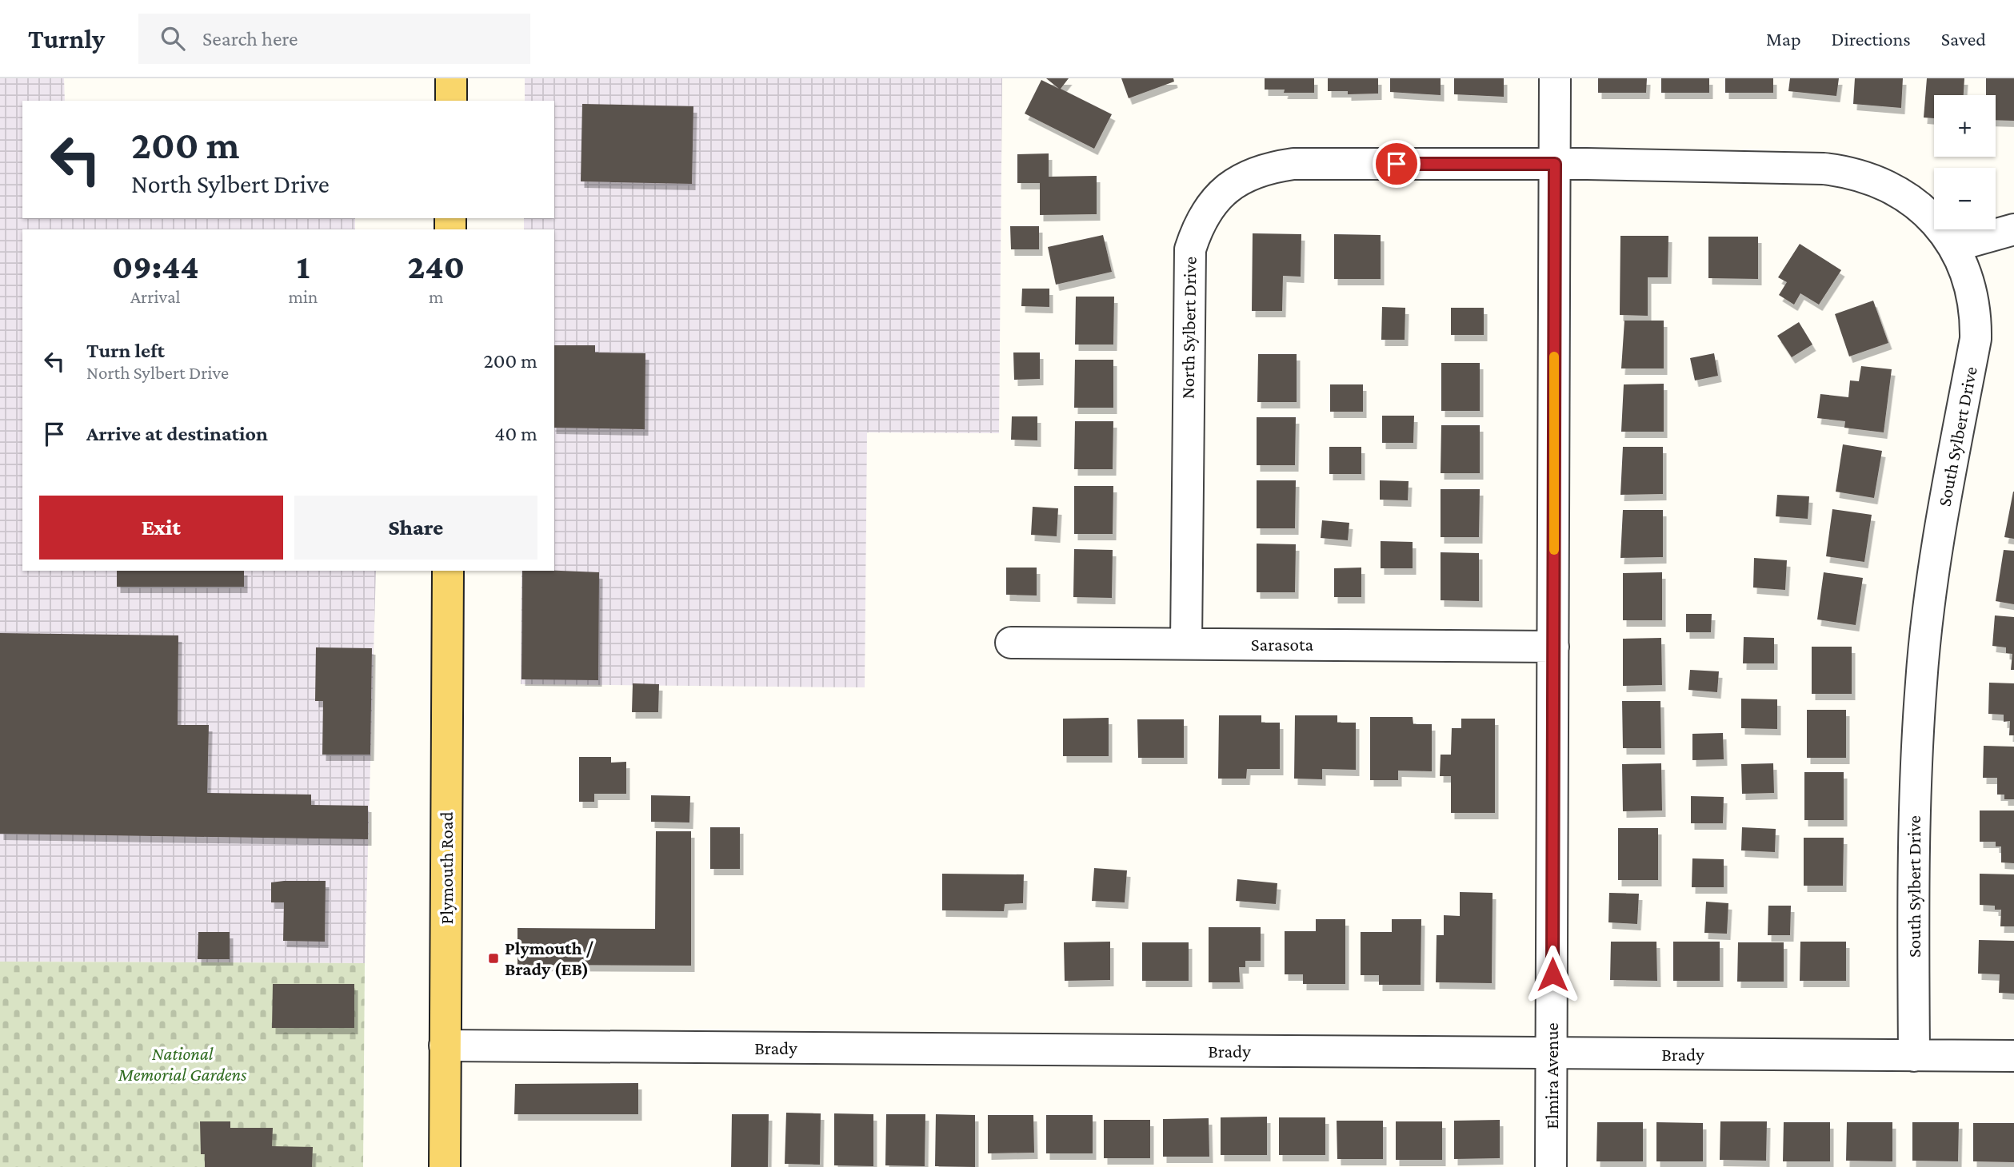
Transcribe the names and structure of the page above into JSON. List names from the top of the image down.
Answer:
{
  "streets": {
    "main road": ["Plymouth Road"],
    "street": [
      "North Sylbert Drive",
      "South Sylbert Drive",
      "Sarasota",
      "Brady",
      "Elmira Avenue"
    ]
  },
  "crossings": [
    ["North Sylbert Drive", "South Sylbert Drive"],
    ["North Sylbert Drive", "Sarasota"],
    ["North Sylbert Drive", "Elmira Avenue"],
    ["South Sylbert Drive", "Brady"],
    ["South Sylbert Drive", "Elmira Avenue"],
    ["Sarasota", "Elmira Avenue"],
    ["Plymouth Road", "Brady"],
    ["Brady", "Elmira Avenue"]
  ],
  "parks": ["National Memorial Gardens"],
  "places": {
    "transit": ["Plymouth / Brady (EB)"]
  },
  "page": {
    "header": "Turnly",
    "search": "Search here",
    "nav": ["Map", "Directions", "Saved"],
    "map_buttons": ["+", "−"],
    "turn": ["200 m", "North Sylbert Drive"],
    "eta": [
      "09:44",
      "Arrival",
      "1",
      "min",
      "240",
      "m"
    ],
    "list": [
      {
        "name": "Turn left",
        "note": "North Sylbert Drive",
        "value": "200 m"
      },
      {
        "name": "Arrive at destination",
        "value": "40 m"
      }
    ],
    "buttons": ["Exit", "Share"]
  }
}
